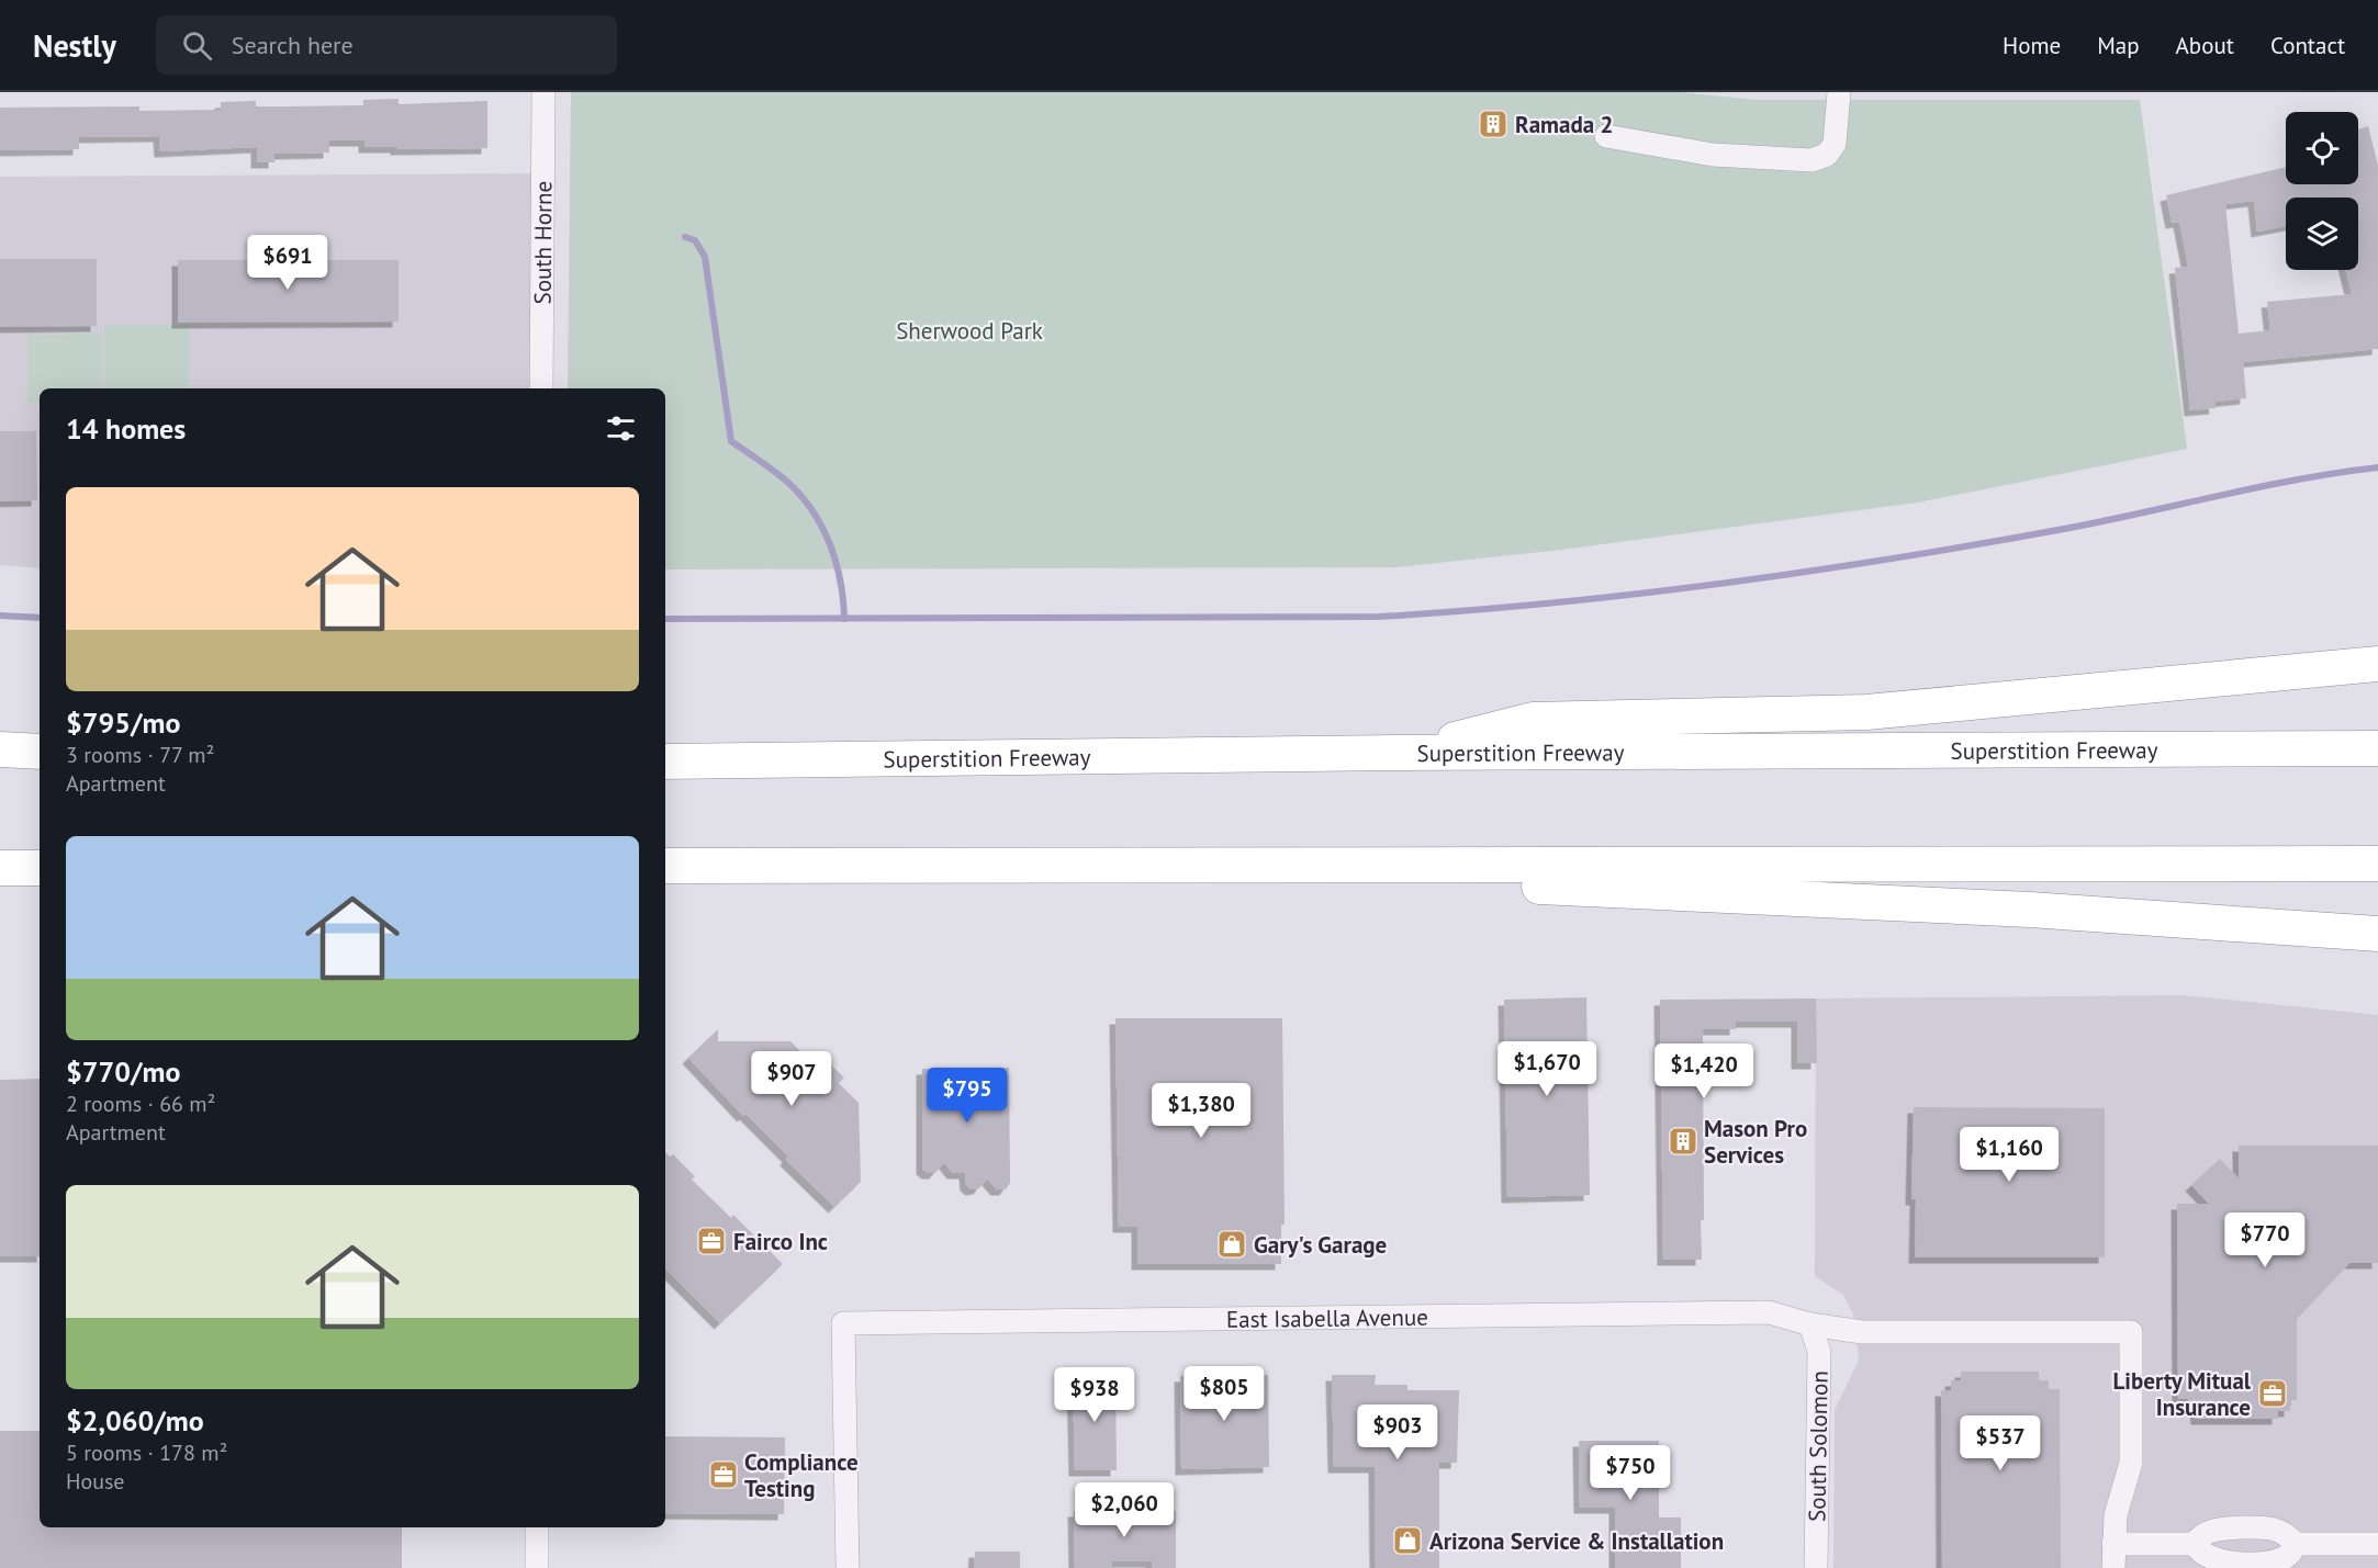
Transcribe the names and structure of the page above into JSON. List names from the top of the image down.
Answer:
{
  "streets": {
    "highway": ["Superstition Freeway"],
    "street": ["South Horne", "East Isabella Avenue", "South Solomon"]
  },
  "crossings": [
    ["East Isabella Avenue", "South Solomon"]
  ],
  "parks": ["Sherwood Park"],
  "places": {
    "building": ["Ramada 2", "Mason Pro Services"],
    "office": ["Fairco Inc", "Liberty Mitual Insurance", "Compliance Testing"],
    "shop": ["Gary's Garage", "Arizona Service & Installation"]
  },
  "page": {
    "header": "Nestly",
    "search": "Search here",
    "nav": [
      "Home",
      "Map",
      "About",
      "Contact"
    ],
    "price": [
      "$691",
      "$1,670",
      "$1,420",
      "$907",
      "$795",
      "$1,380",
      "$1,160",
      "$770",
      "$805",
      "$938",
      "$903",
      "$537",
      "$750",
      "$2,060"
    ],
    "heading": "14 homes",
    "list": [
      {
        "name": "$795/mo",
        "note": "3 rooms · 77 m² · Apartment"
      },
      {
        "name": "$770/mo",
        "note": "2 rooms · 66 m² · Apartment"
      },
      {
        "name": "$2,060/mo",
        "note": "5 rooms · 178 m² · House"
      }
    ]
  }
}
